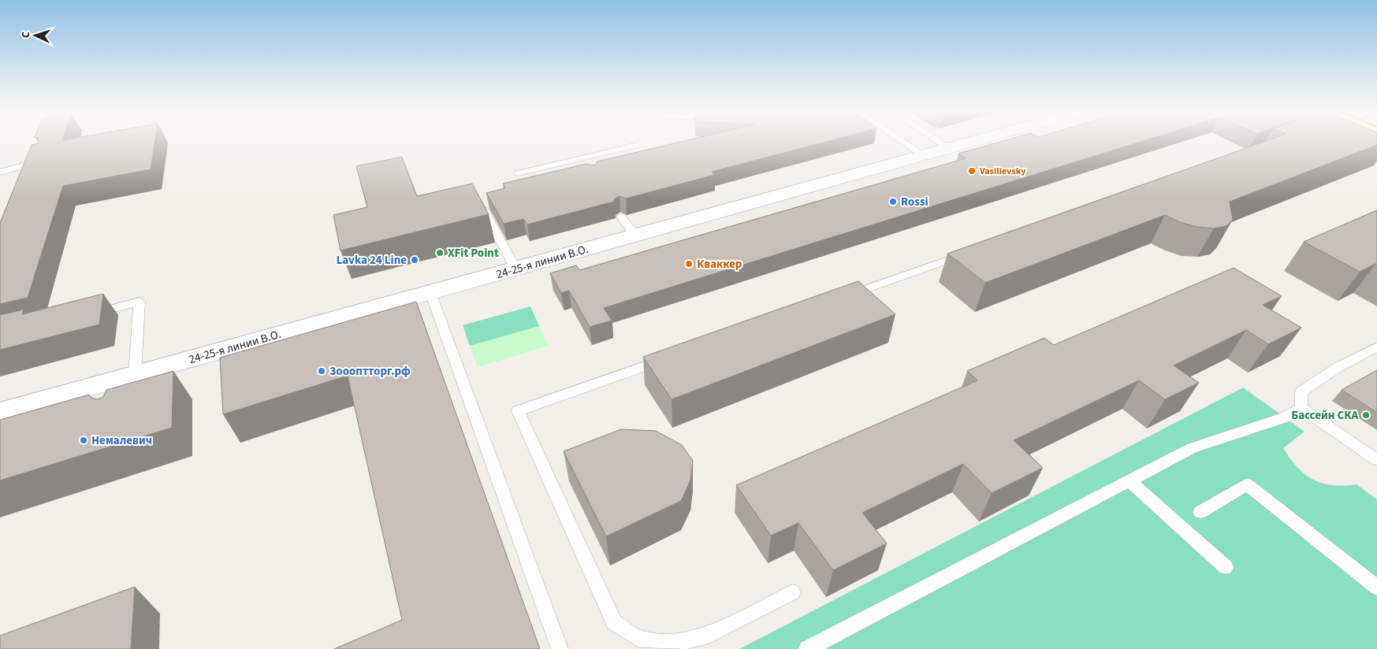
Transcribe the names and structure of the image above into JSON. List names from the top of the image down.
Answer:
{
  "streets": {
    "street": ["24-25-я линии В.О."]
  },
  "places": [
    "Vasilievsky",
    "Rossi",
    "XFit Point",
    "Lavka 24 Line",
    "Кваккер",
    "Зоооптторг.рф",
    "Бассейн СКА",
    "Немалевич"
  ],
  "north": "left"
}
